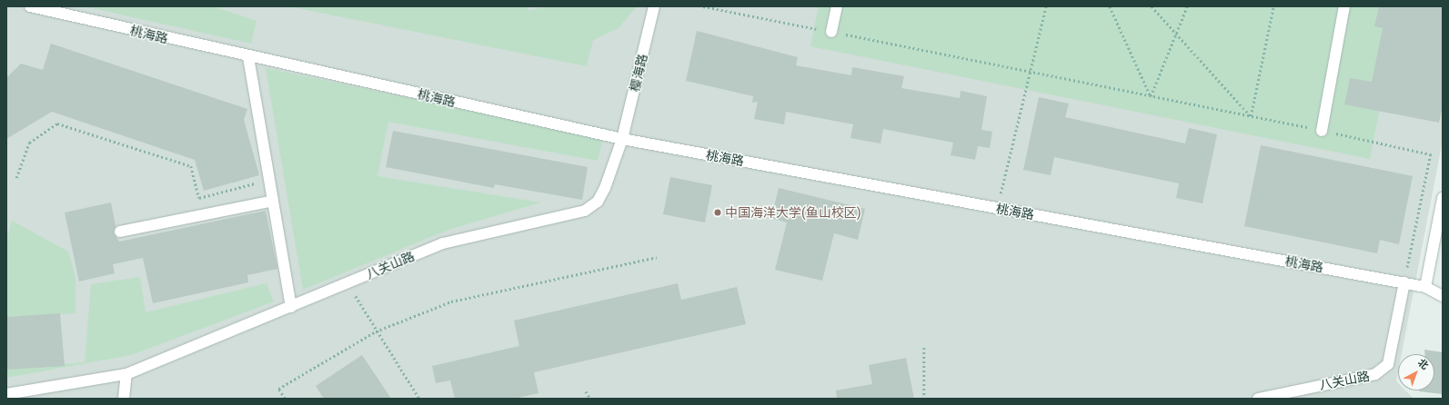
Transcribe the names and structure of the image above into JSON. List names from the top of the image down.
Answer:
{
  "streets": {
    "street": ["桃海路", "樱海路", "八关山路"]
  },
  "crossings": [
    ["桃海路", "樱海路"],
    ["桃海路", "八关山路"],
    ["樱海路", "八关山路"]
  ],
  "places": ["中国海洋大学(鱼山校区)"],
  "north": "top right"
}
